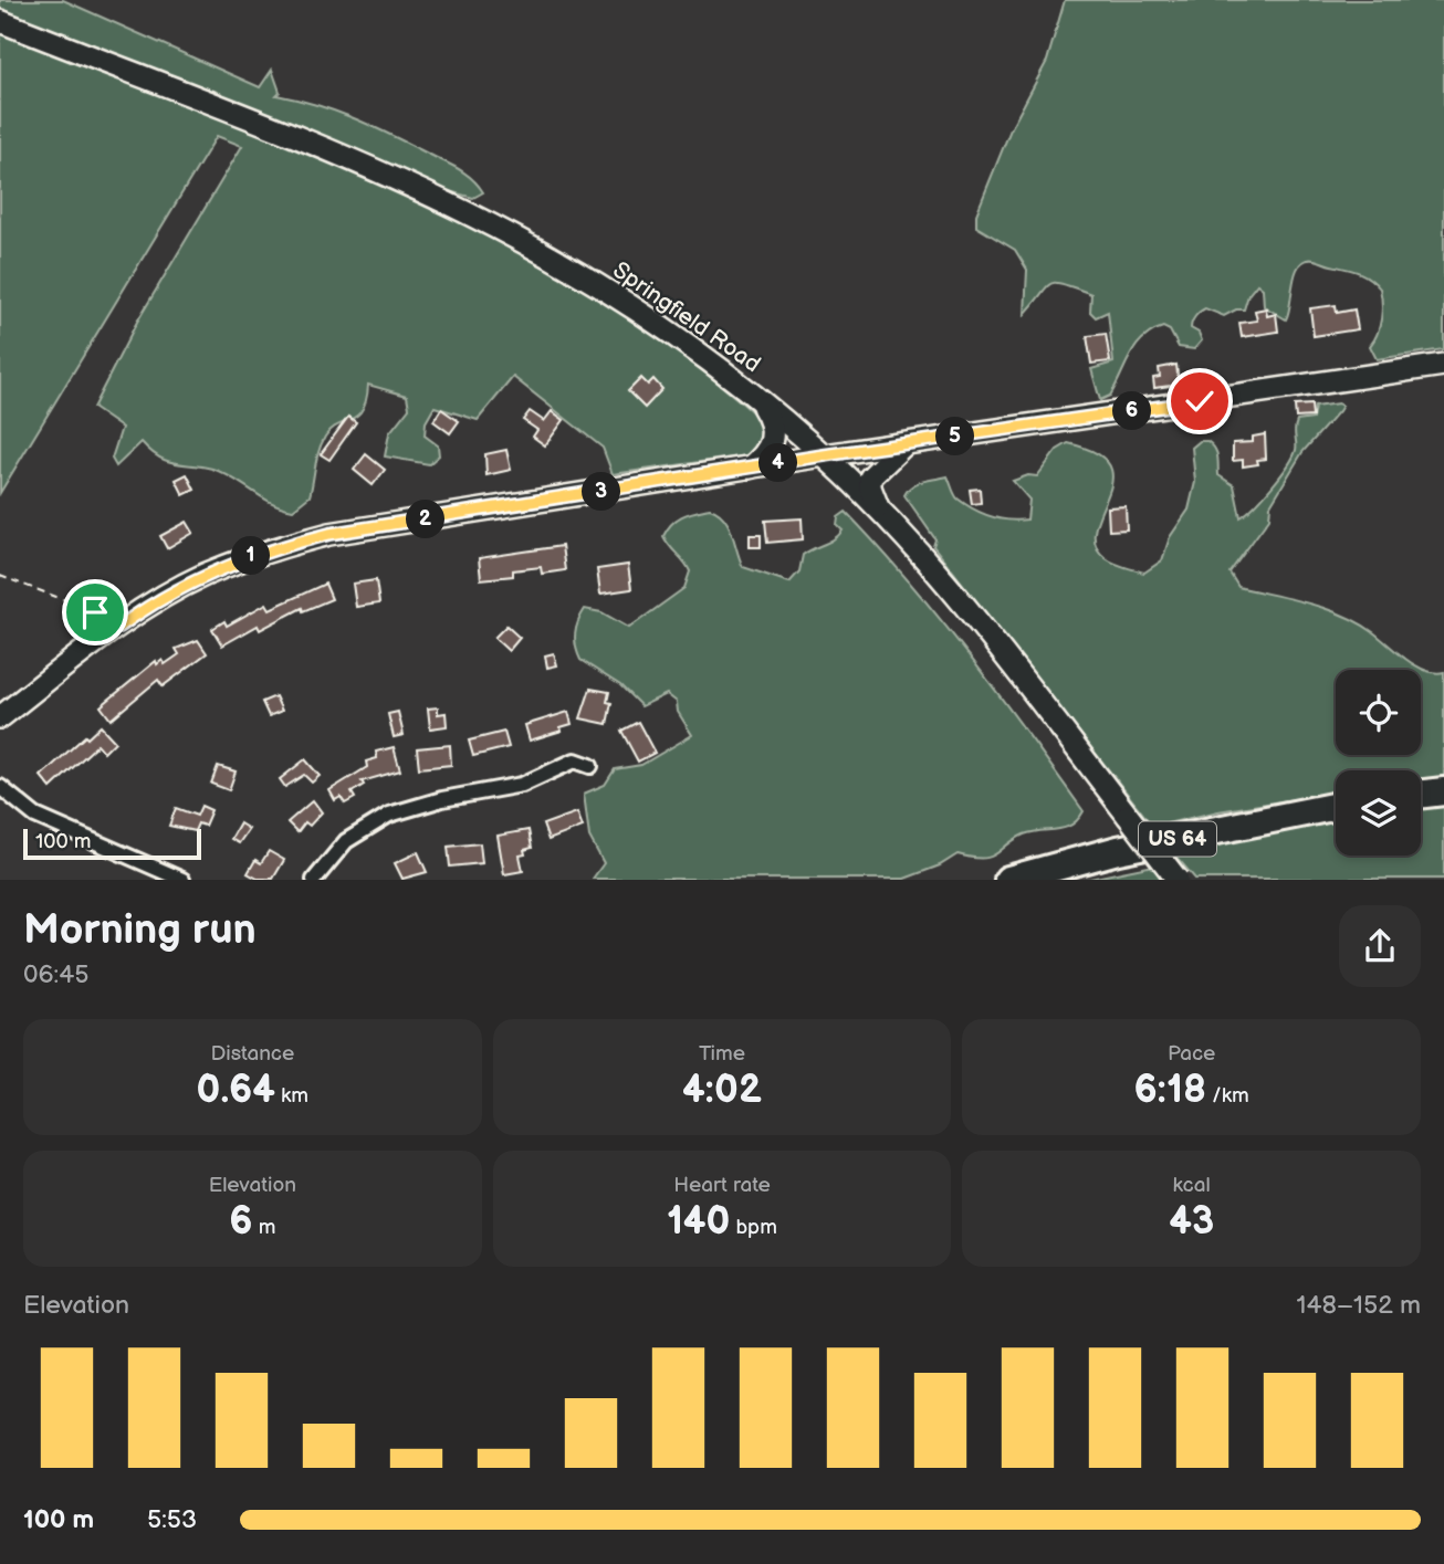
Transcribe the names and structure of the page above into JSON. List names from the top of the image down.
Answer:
{
  "streets": {
    "highway": ["US 64"],
    "main road": ["Springfield Road"]
  },
  "scale_bar": "100 m",
  "page": {
    "pins": [
      "6",
      "5",
      "4",
      "3",
      "2",
      "1"
    ],
    "scale": "100 m",
    "heading": ["Morning run", "06:45"],
    "stats": [
      ["Distance", "0.64 km"],
      ["Time", "4:02"],
      ["Pace", "6:18 /km"],
      ["Elevation", "6 m"],
      ["Heart rate", "140 bpm"],
      ["kcal", "43"]
    ],
    "chart": ["Elevation", "148–152 m"],
    "list": [
      {
        "name": "100 m",
        "note": "5:53"
      }
    ]
  }
}
